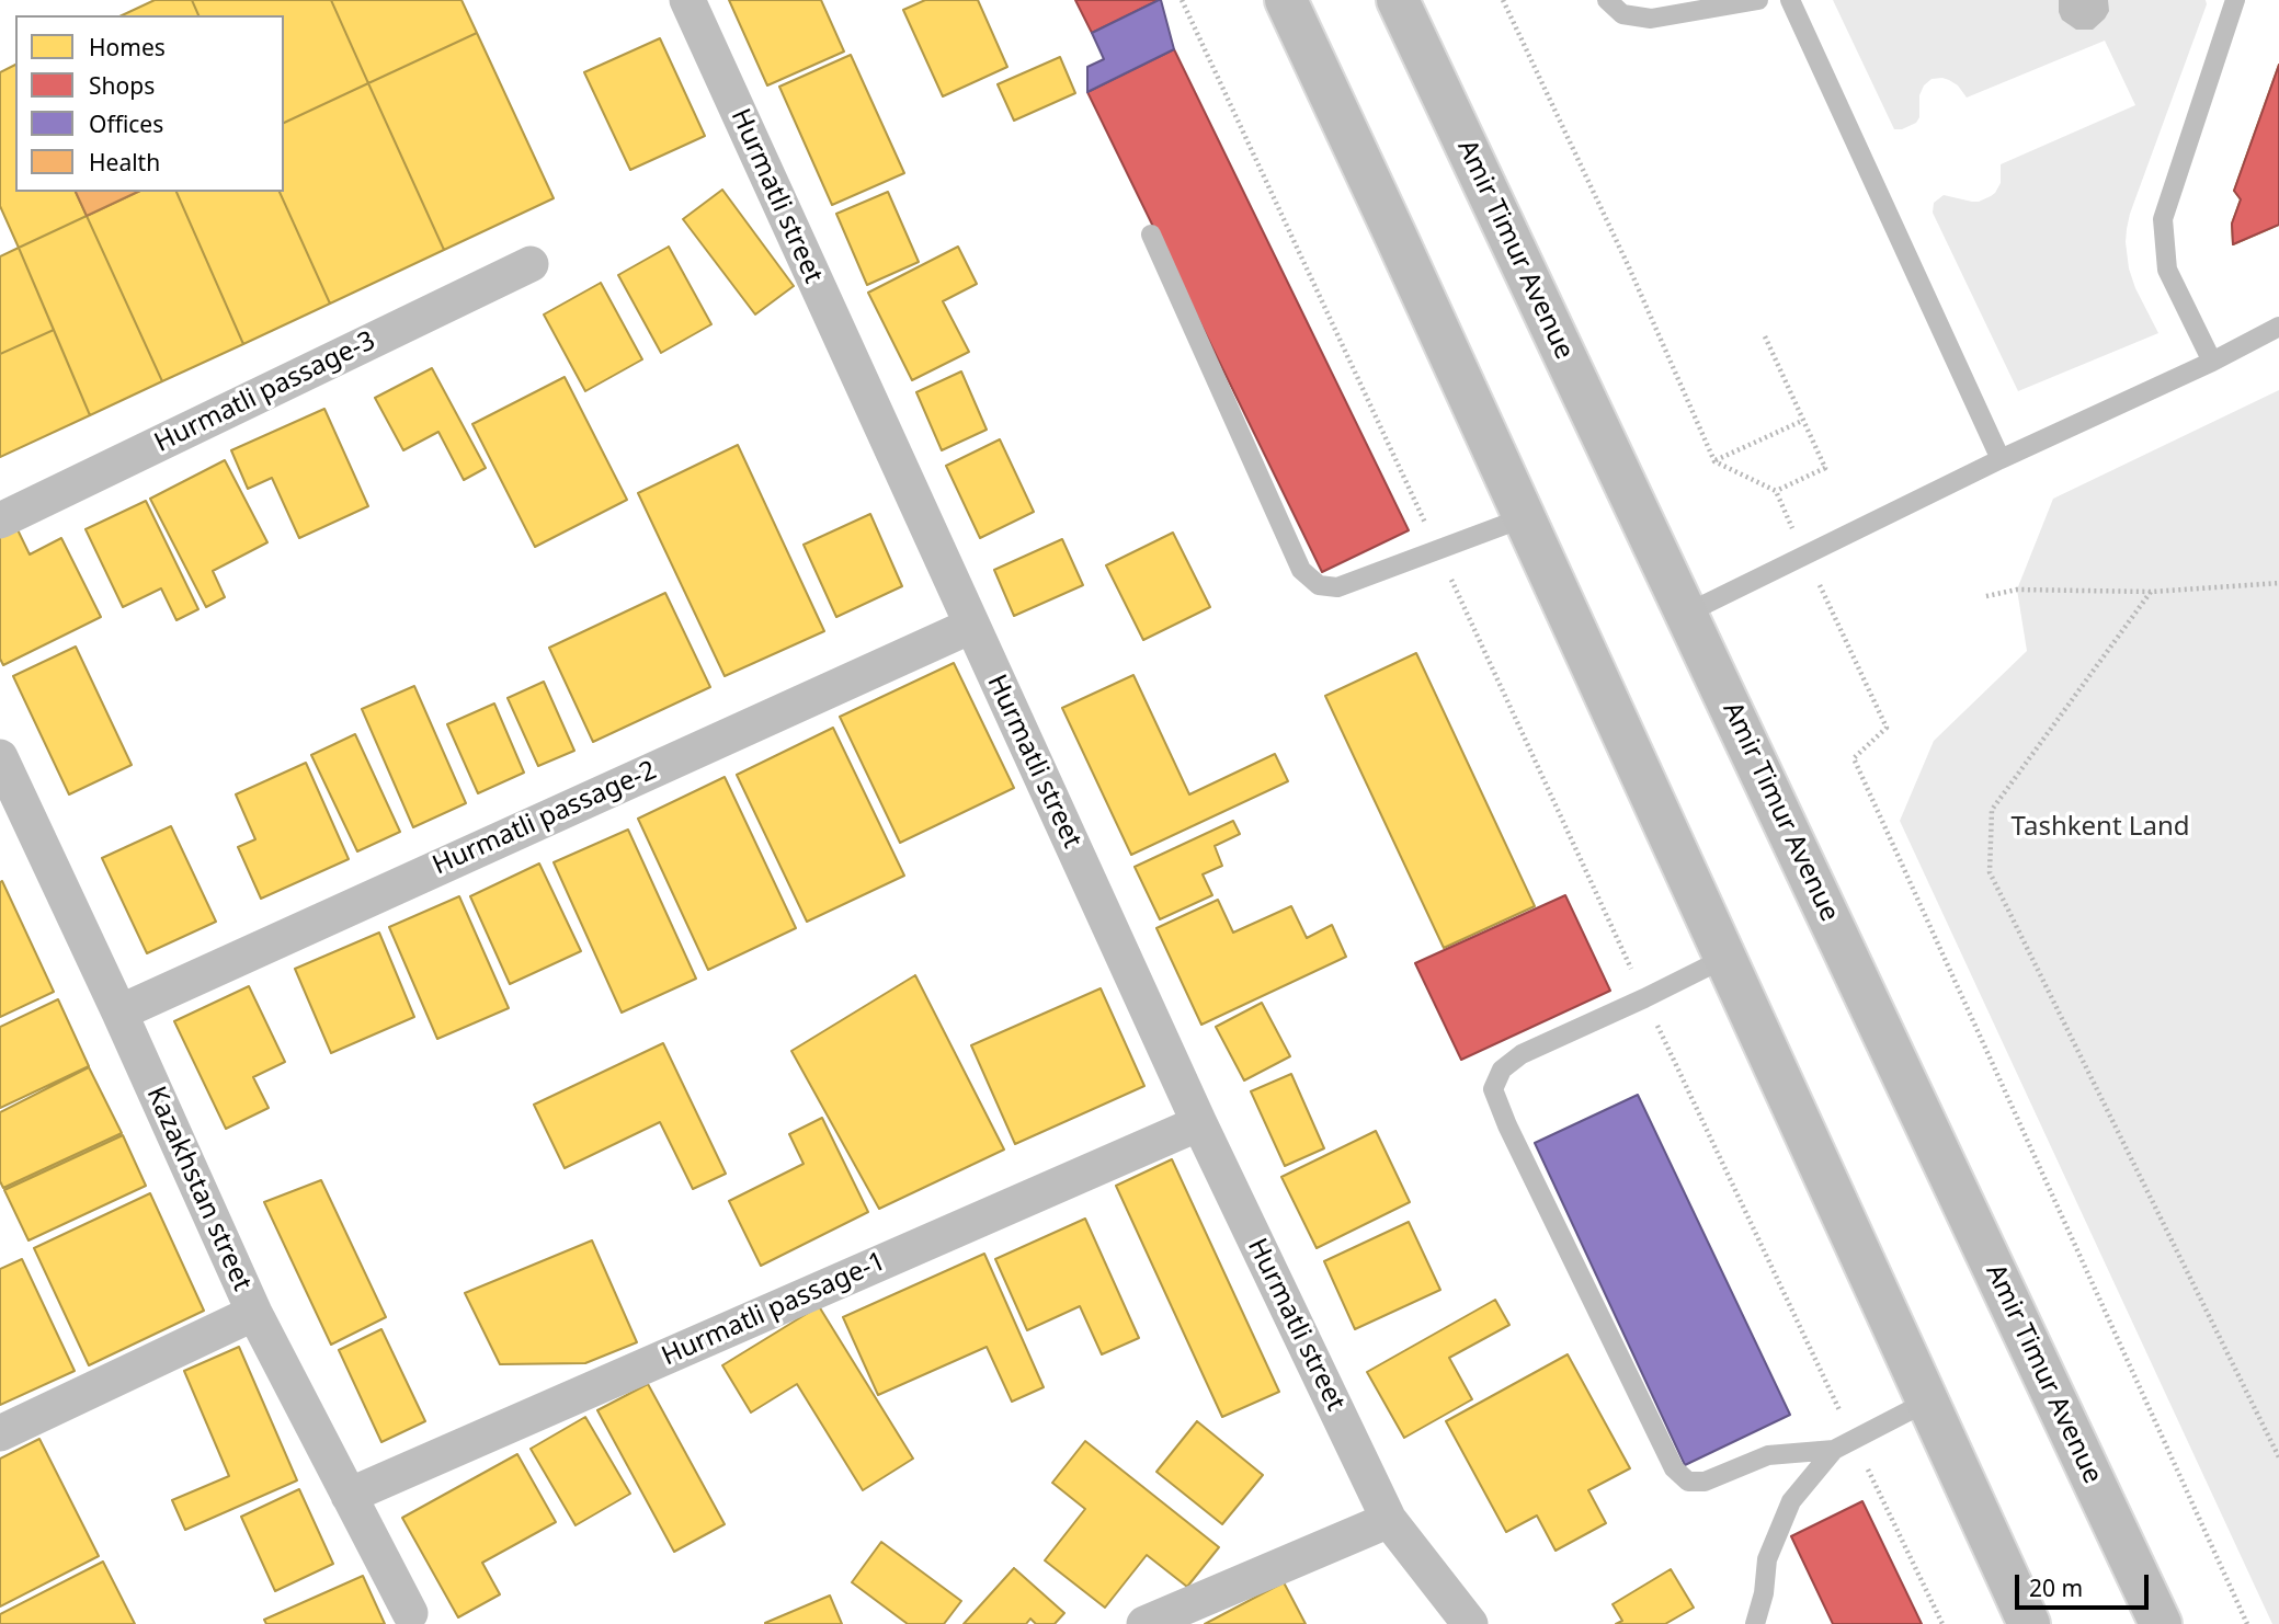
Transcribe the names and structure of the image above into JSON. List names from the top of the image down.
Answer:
{
  "streets": {
    "main road": ["Amir Timur Avenue"],
    "street": [
      "Hurmatli street",
      "Hurmatli passage-3",
      "Hurmatli passage-2",
      "Kazakhstan street",
      "Hurmatli passage-1"
    ]
  },
  "crossings": [
    ["Hurmatli street", "Hurmatli passage-2"],
    ["Hurmatli street", "Hurmatli passage-1"],
    ["Hurmatli passage-2", "Kazakhstan street"],
    ["Kazakhstan street", "Hurmatli passage-1"]
  ],
  "parks": ["Tashkent Land"],
  "legend": [
    "Homes",
    "Shops",
    "Offices",
    "Health"
  ],
  "scale_bar": "20 m"
}
